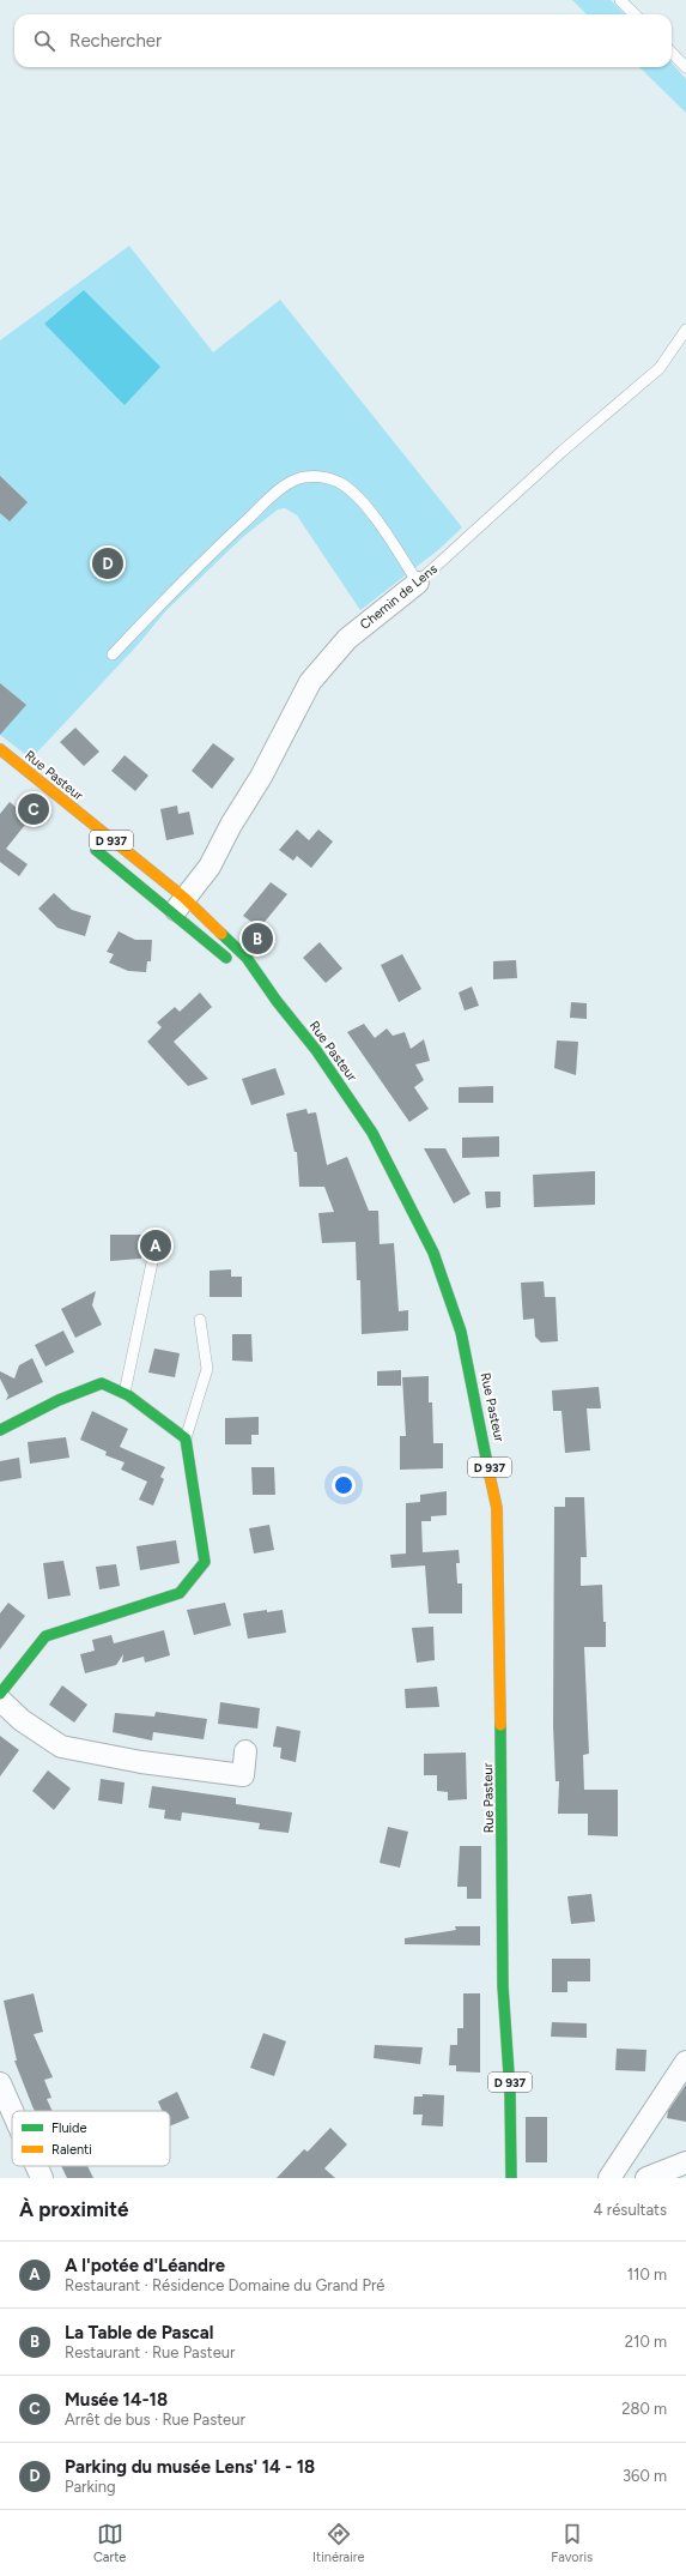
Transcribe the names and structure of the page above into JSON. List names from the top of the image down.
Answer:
{
  "streets": {
    "main road": ["Rue Pasteur", "D 937"],
    "street": ["Chemin de Lens"]
  },
  "crossings": [
    ["Chemin de Lens", "Rue Pasteur"]
  ],
  "legend": ["Fluide", "Ralenti"],
  "page": {
    "search": "Rechercher",
    "pins": [
      "D",
      "C",
      "B",
      "A"
    ],
    "heading": ["À proximité", "4 résultats"],
    "list": [
      {
        "mark": "A",
        "name": "A l'potée d'Léandre",
        "note": "Restaurant · Résidence Domaine du Grand Pré",
        "value": "110 m"
      },
      {
        "mark": "B",
        "name": "La Table de Pascal",
        "note": "Restaurant · Rue Pasteur",
        "value": "210 m"
      },
      {
        "mark": "C",
        "name": "Musée 14-18",
        "note": "Arrêt de bus · Rue Pasteur",
        "value": "280 m"
      },
      {
        "mark": "D",
        "name": "Parking du musée Lens' 14 - 18",
        "note": "Parking",
        "value": "360 m"
      }
    ],
    "nav": ["Carte", "Itinéraire", "Favoris"]
  }
}
